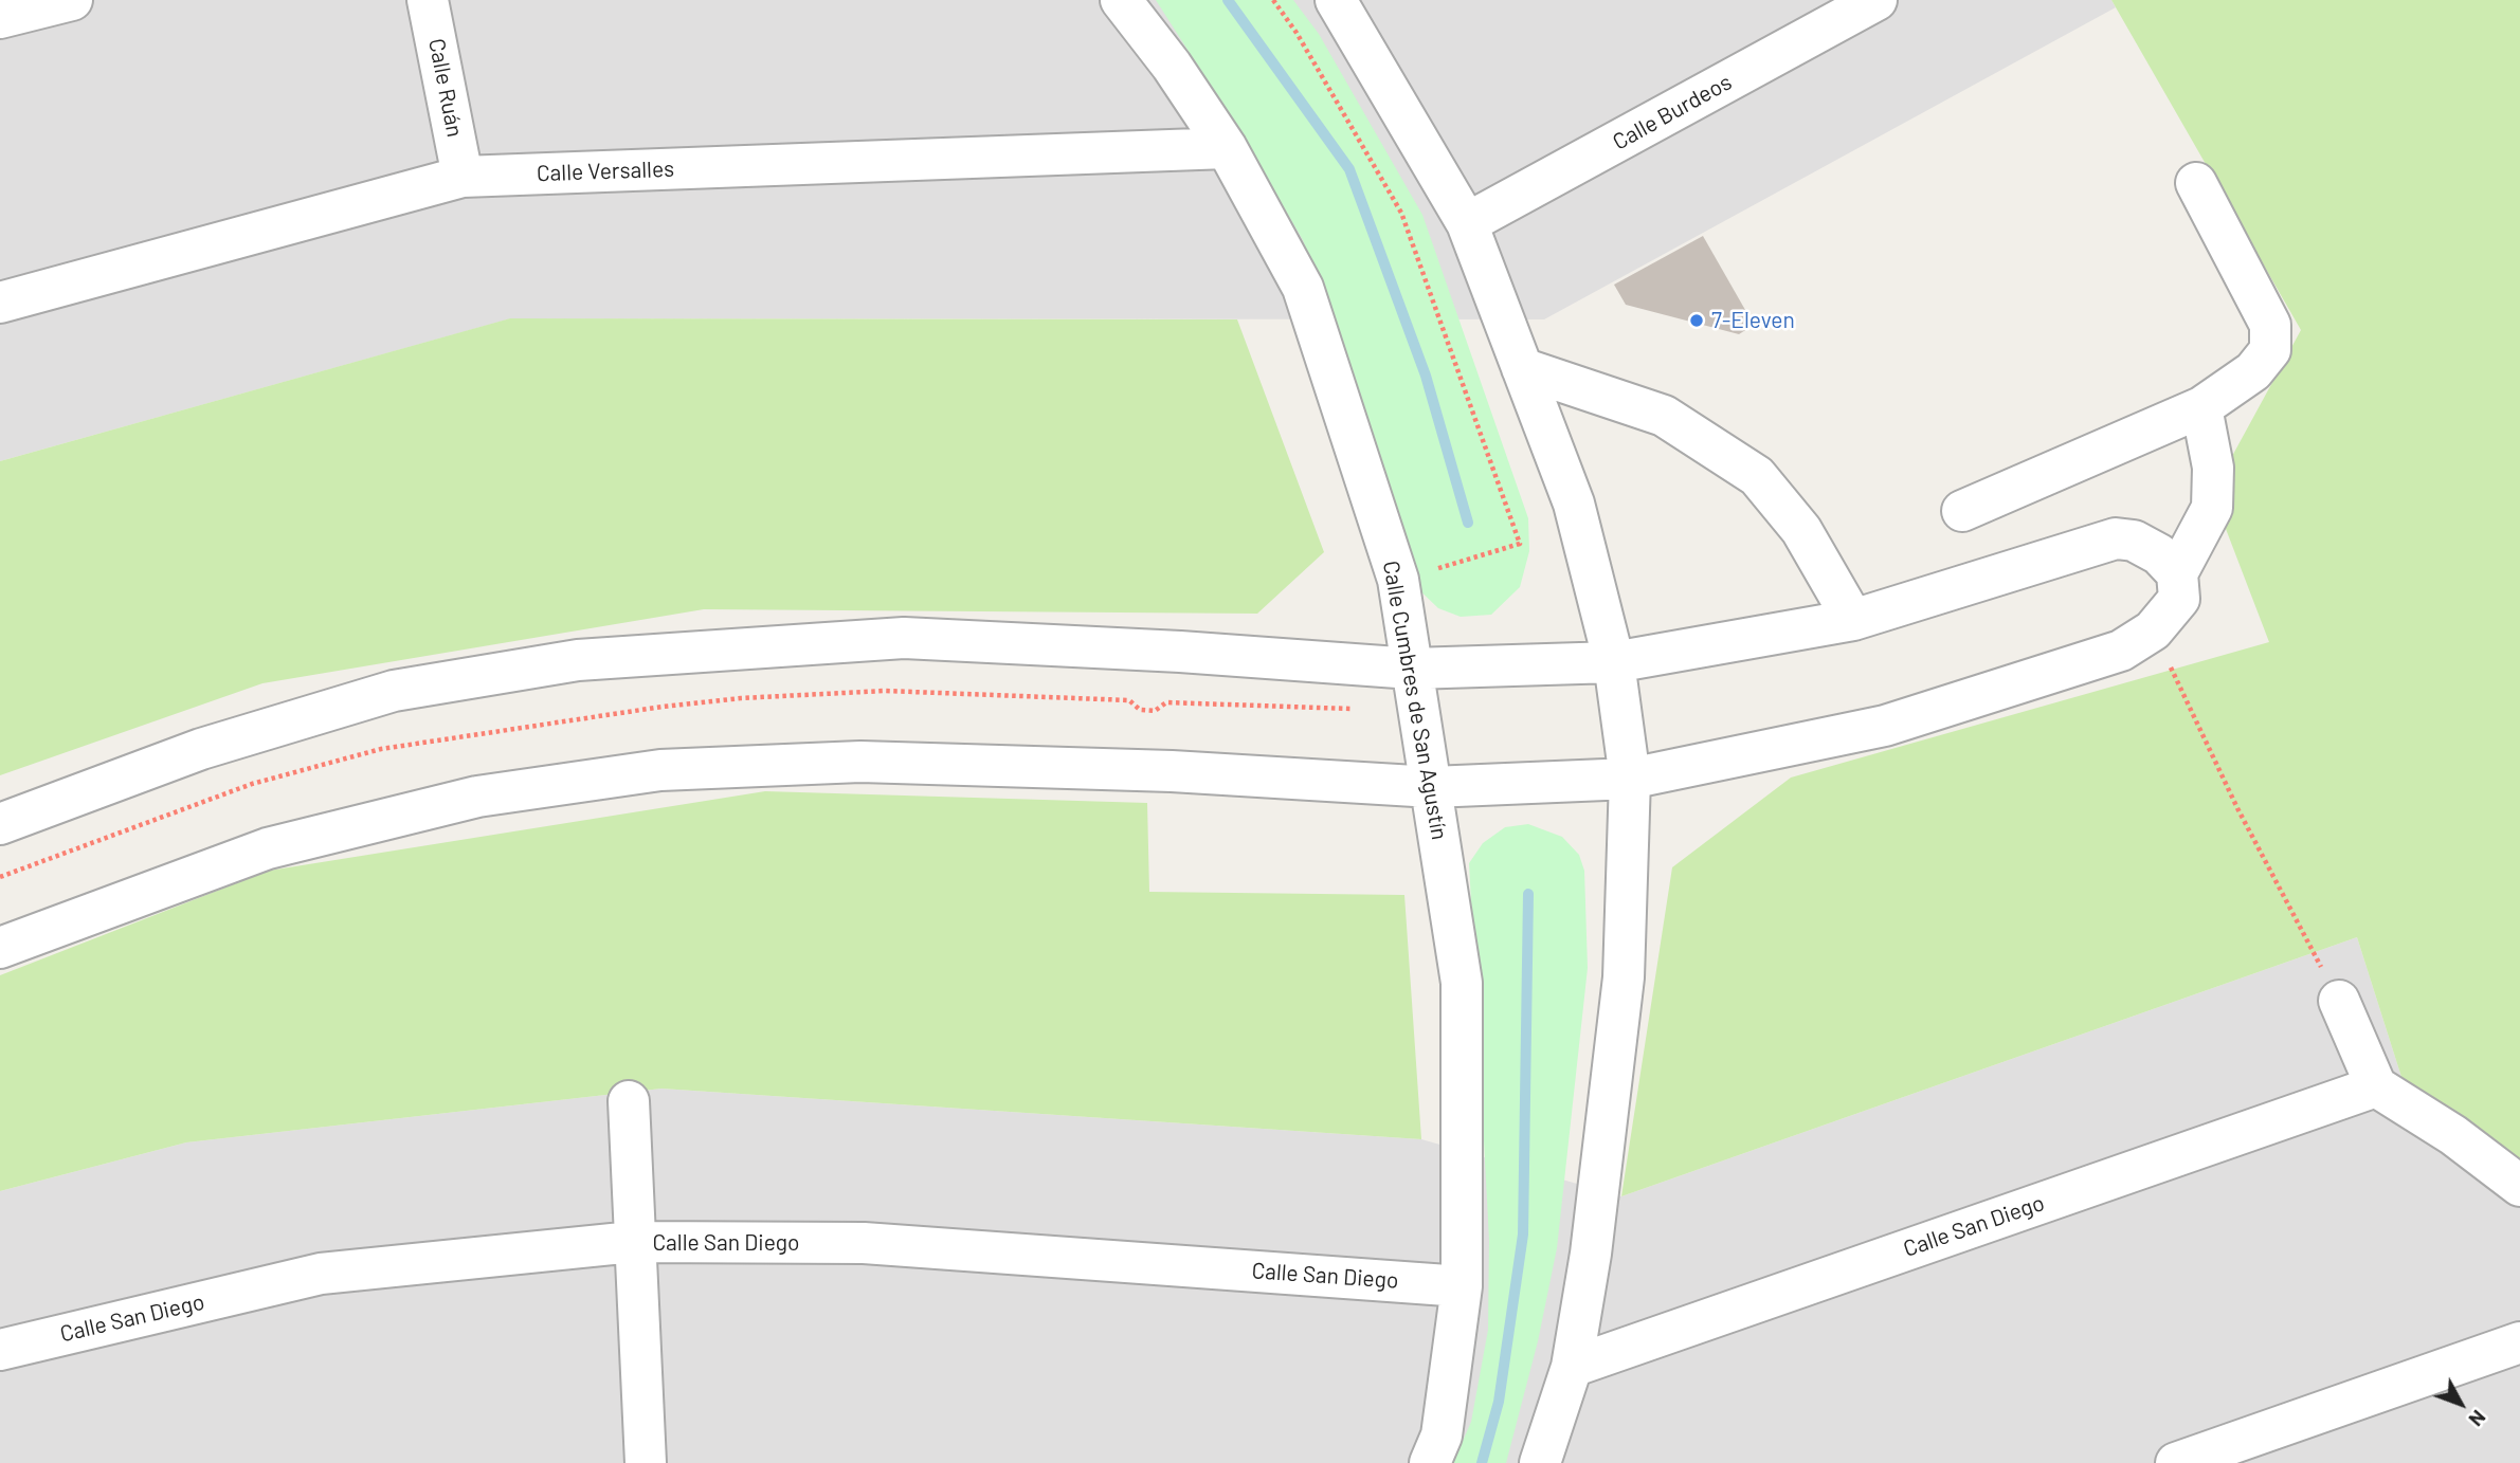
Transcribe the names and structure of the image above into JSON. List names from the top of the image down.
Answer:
{
  "streets": {
    "street": [
      "Calle Ruán",
      "Calle Burdeos",
      "Calle Versalles",
      "Calle Cumbres de San Agustín",
      "Calle San Diego"
    ]
  },
  "crossings": [
    ["Calle Ruán", "Calle Versalles"],
    ["Calle Versalles", "Calle Cumbres de San Agustín"],
    ["Calle Cumbres de San Agustín", "Calle San Diego"]
  ],
  "places": ["7-Eleven"],
  "north": "bottom right"
}
